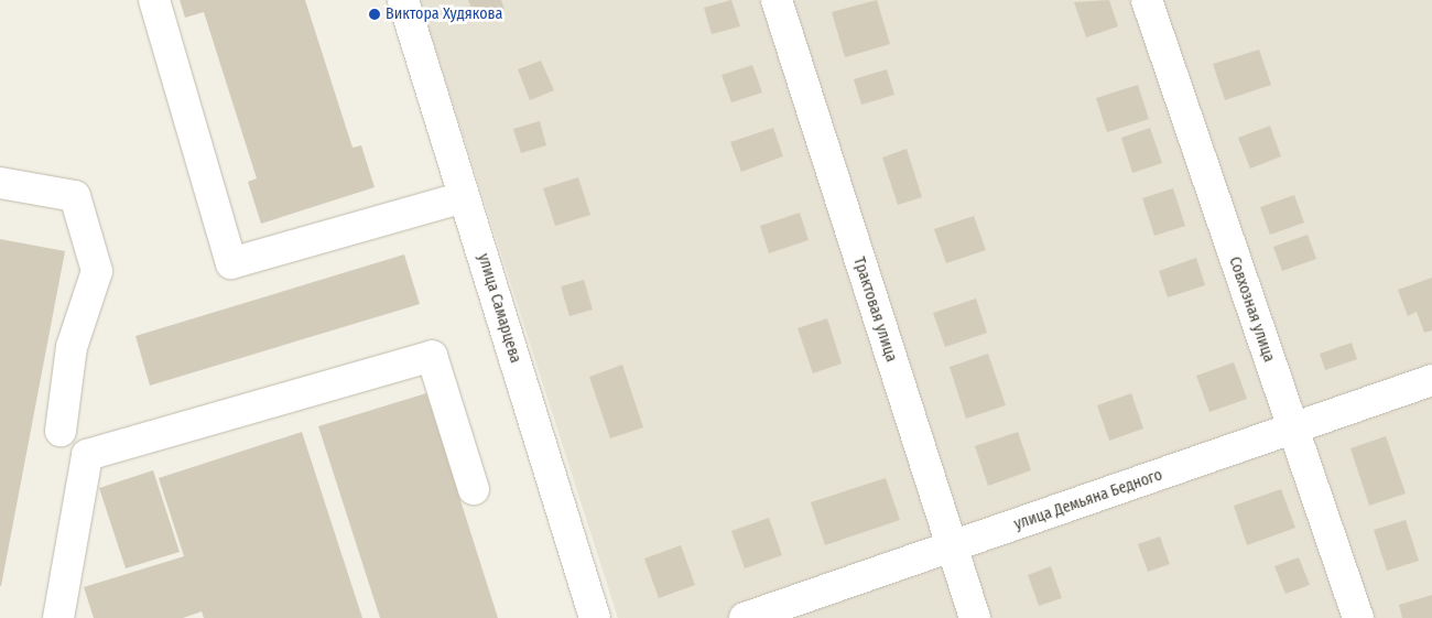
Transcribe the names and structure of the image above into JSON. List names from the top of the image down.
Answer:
{
  "streets": {
    "street": [
      "улица Самарцева",
      "Трактовая улица",
      "Совхозная улица",
      "улица Демьяна Бедного"
    ]
  },
  "crossings": [
    ["Трактовая улица", "улица Демьяна Бедного"],
    ["Совхозная улица", "улица Демьяна Бедного"]
  ],
  "places": ["Виктора Худякова"]
}
